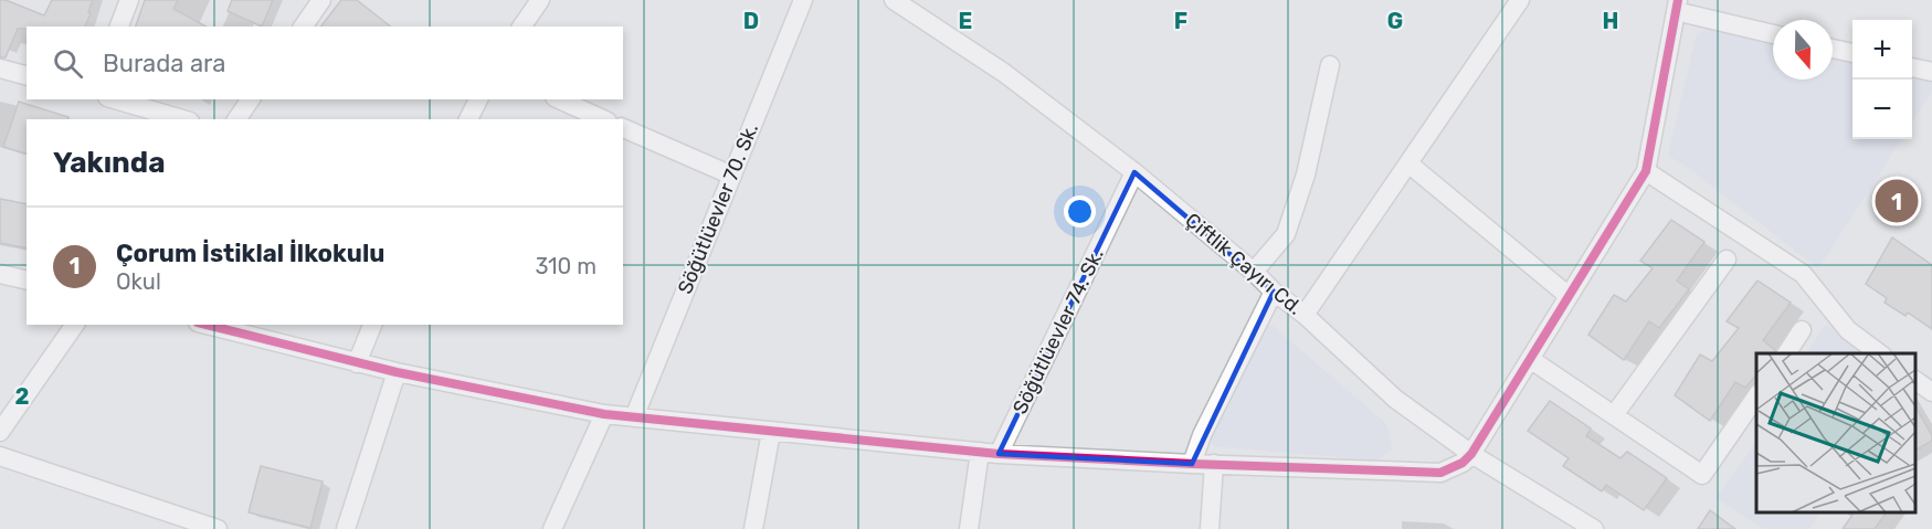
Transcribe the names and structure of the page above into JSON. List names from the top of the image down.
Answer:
{
  "streets": {
    "street": ["Söğütlüevler 70. Sk.", "Çiftlik Çayırı Cd.", "Söğütlüevler 74. Sk."]
  },
  "crossings": [
    ["Çiftlik Çayırı Cd.", "Söğütlüevler 74. Sk."]
  ],
  "north": "bottom",
  "page": {
    "map_buttons": ["+", "−"],
    "search": "Burada ara",
    "heading": "Yakında",
    "pins": "1",
    "list": [
      {
        "mark": "1",
        "name": "Çorum İstiklal İlkokulu",
        "note": "Okul",
        "value": "310 m"
      }
    ]
  },
  "grid": {
    "columns": [
      "D",
      "E",
      "F",
      "G",
      "H"
    ],
    "rows": ["2"]
  }
}
